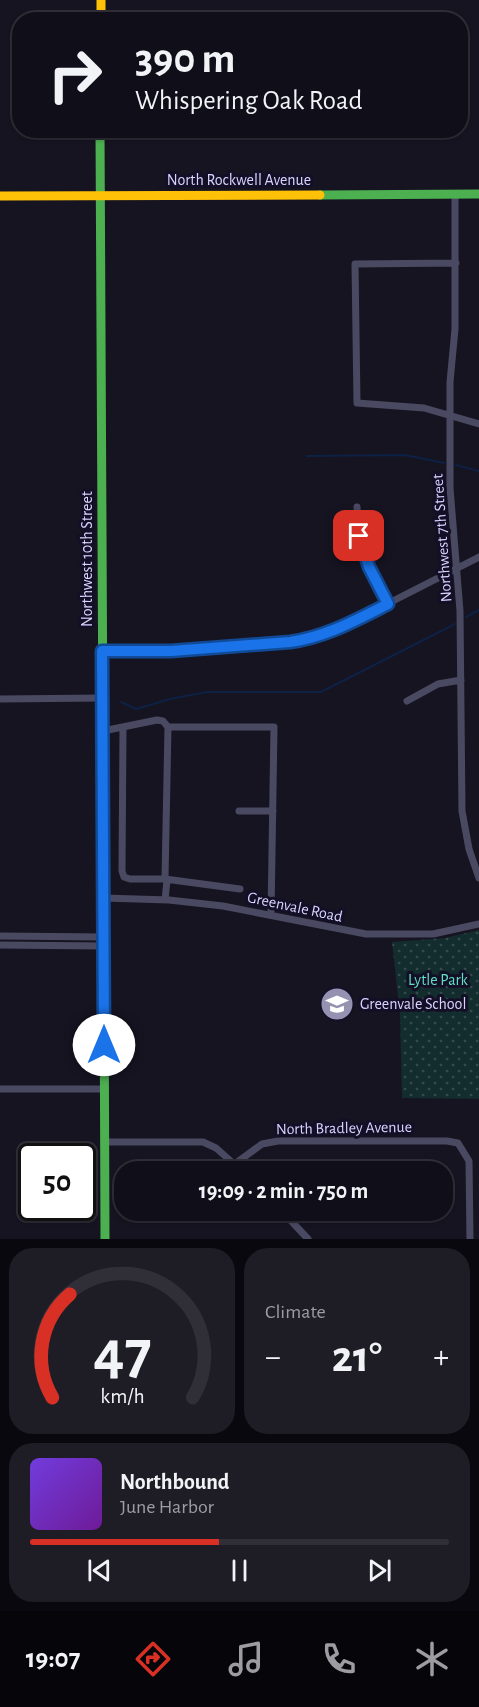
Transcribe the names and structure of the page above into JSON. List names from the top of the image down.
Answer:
{
  "streets": {
    "main road": ["North Rockwell Avenue", "Northwest 10th Street"],
    "street": ["Northwest 7th Street", "Greenvale Road", "North Bradley Avenue"]
  },
  "crossings": [
    ["North Rockwell Avenue", "Northwest 7th Street"],
    ["North Rockwell Avenue", "Northwest 10th Street"],
    ["Northwest 10th Street", "Greenvale Road"]
  ],
  "parks": ["Lytle Park"],
  "places": {
    "school or university": ["Greenvale School"]
  },
  "page": {
    "turn": ["390 m", "Whispering Oak Road"],
    "limit": "50",
    "trip": "19:09 · 2 min · 750 m",
    "tile": "Climate",
    "heat": ["−", "21°", "+"],
    "song": ["Northbound", "June Harbor"],
    "tabs": "19:07",
    "gauge": ["47", "km/h"]
  }
}
